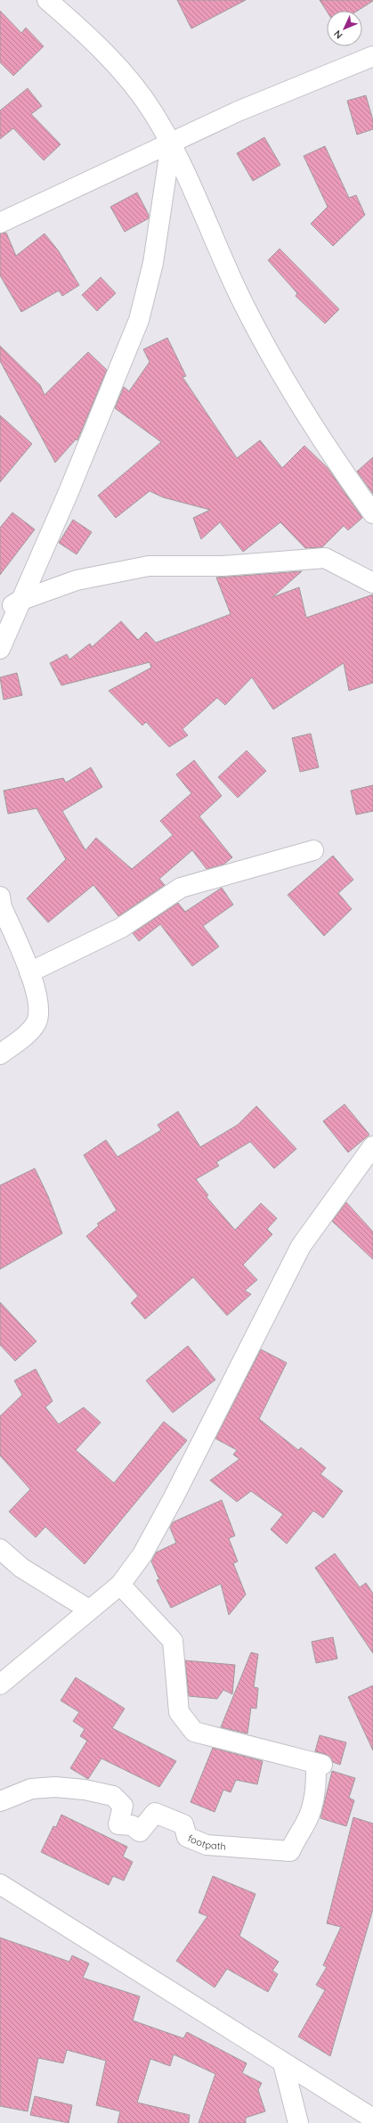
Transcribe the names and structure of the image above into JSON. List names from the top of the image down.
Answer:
{
  "streets": {
    "street": ["footpath"]
  },
  "north": "bottom left"
}
